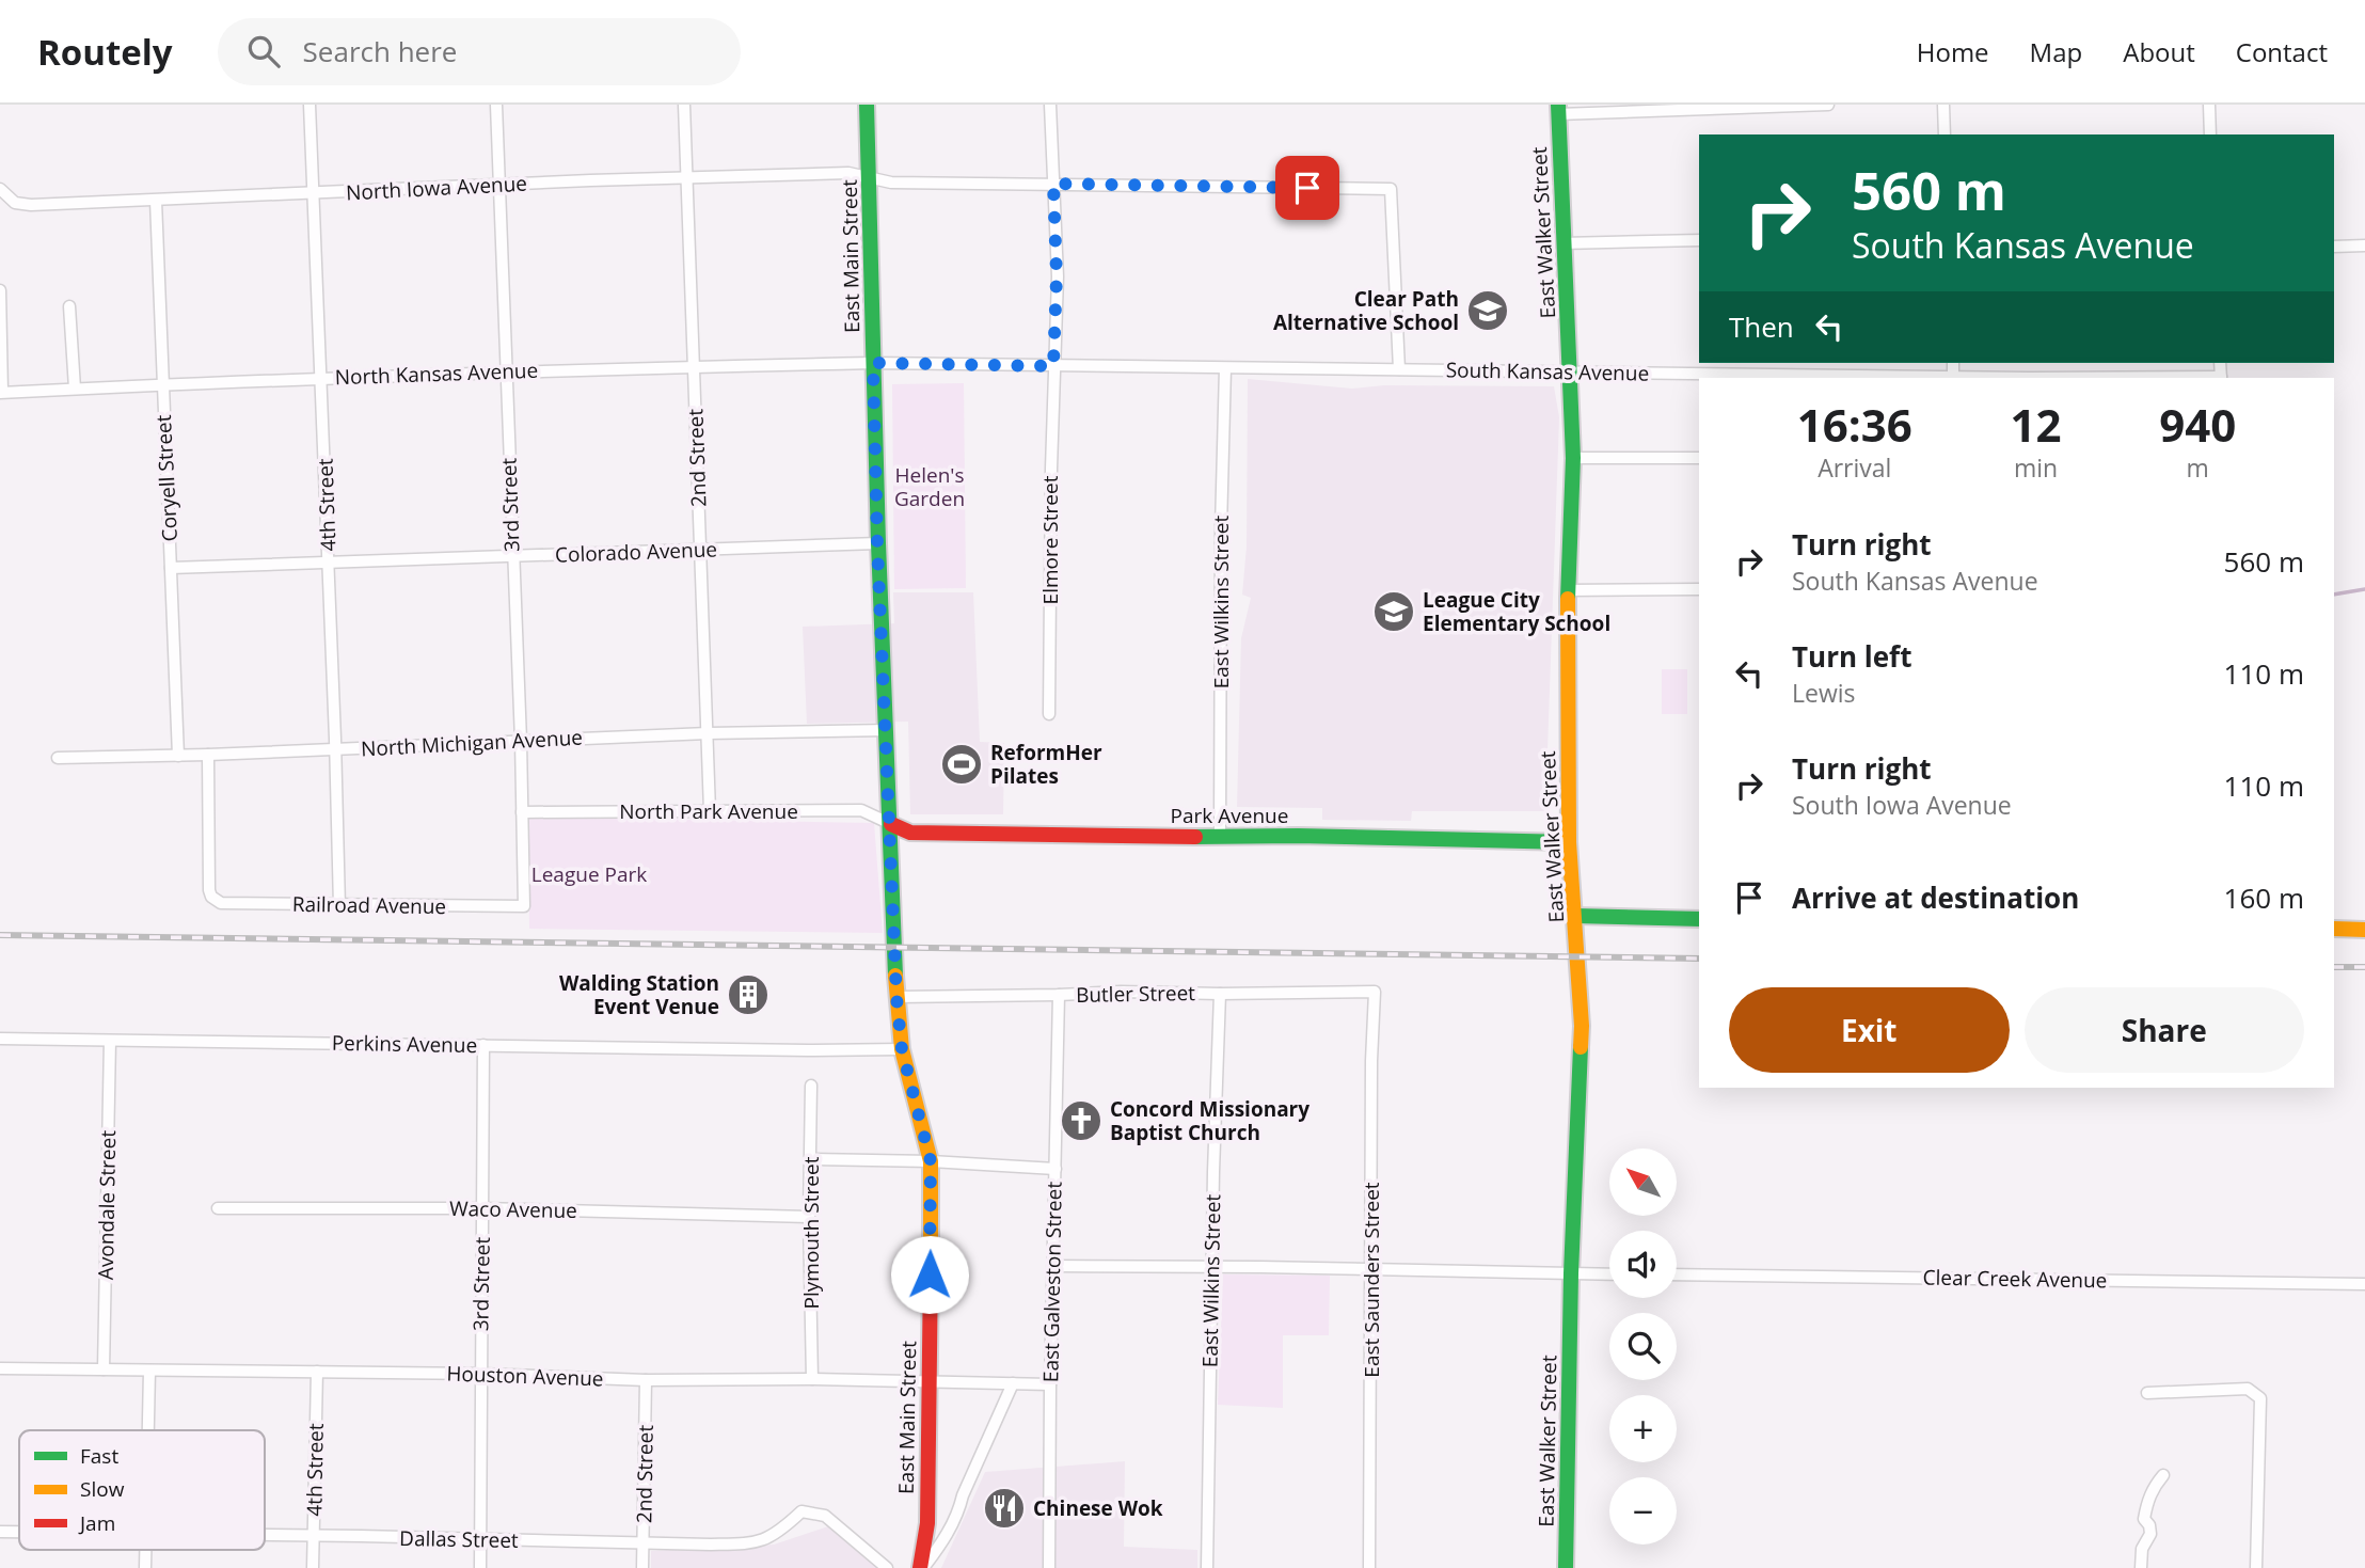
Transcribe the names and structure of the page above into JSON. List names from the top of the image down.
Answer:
{
  "streets": {
    "street": [
      "North Iowa Avenue",
      "East Walker Street",
      "East Main Street",
      "South Kansas Avenue",
      "North Kansas Avenue",
      "2nd Street",
      "Coryell Street",
      "4th Street",
      "3rd Street",
      "Elmore Street",
      "Colorado Avenue",
      "East Wilkins Street",
      "North Michigan Avenue",
      "North Park Avenue",
      "Park Avenue",
      "Railroad Avenue",
      "Butler Street",
      "Perkins Avenue",
      "Avondale Street",
      "Waco Avenue",
      "Plymouth Street",
      "Clear Creek Avenue",
      "East Saunders Street",
      "East Galveston Street",
      "Houston Avenue",
      "Dallas Street"
    ]
  },
  "crossings": [
    ["North Iowa Avenue", "East Main Street"],
    ["North Iowa Avenue", "South Kansas Avenue"],
    ["North Iowa Avenue", "2nd Street"],
    ["North Iowa Avenue", "Coryell Street"],
    ["North Iowa Avenue", "4th Street"],
    ["North Iowa Avenue", "3rd Street"],
    ["North Iowa Avenue", "Elmore Street"],
    ["East Walker Street", "South Kansas Avenue"],
    ["East Walker Street", "Park Avenue"],
    ["East Main Street", "South Kansas Avenue"],
    ["East Main Street", "North Kansas Avenue"],
    ["East Main Street", "Colorado Avenue"],
    ["East Main Street", "North Michigan Avenue"],
    ["East Main Street", "North Park Avenue"],
    ["East Main Street", "Park Avenue"],
    ["East Main Street", "Butler Street"],
    ["East Main Street", "Perkins Avenue"],
    ["East Main Street", "Houston Avenue"],
    ["South Kansas Avenue", "North Kansas Avenue"],
    ["South Kansas Avenue", "Elmore Street"],
    ["South Kansas Avenue", "East Wilkins Street"],
    ["North Kansas Avenue", "2nd Street"],
    ["North Kansas Avenue", "Coryell Street"],
    ["North Kansas Avenue", "4th Street"],
    ["North Kansas Avenue", "3rd Street"],
    ["2nd Street", "Colorado Avenue"],
    ["2nd Street", "North Michigan Avenue"],
    ["2nd Street", "North Park Avenue"],
    ["2nd Street", "Houston Avenue"],
    ["2nd Street", "Dallas Street"],
    ["Coryell Street", "Colorado Avenue"],
    ["Coryell Street", "North Michigan Avenue"],
    ["4th Street", "Colorado Avenue"],
    ["4th Street", "North Michigan Avenue"],
    ["4th Street", "Railroad Avenue"],
    ["4th Street", "Houston Avenue"],
    ["4th Street", "Dallas Street"],
    ["3rd Street", "Colorado Avenue"],
    ["3rd Street", "North Michigan Avenue"],
    ["3rd Street", "North Park Avenue"],
    ["3rd Street", "Railroad Avenue"],
    ["3rd Street", "Perkins Avenue"],
    ["3rd Street", "Waco Avenue"],
    ["3rd Street", "Houston Avenue"],
    ["3rd Street", "Dallas Street"],
    ["East Wilkins Street", "Park Avenue"],
    ["East Wilkins Street", "Butler Street"],
    ["North Michigan Avenue", "Railroad Avenue"],
    ["North Park Avenue", "Park Avenue"],
    ["Butler Street", "East Saunders Street"],
    ["Butler Street", "East Galveston Street"],
    ["Perkins Avenue", "Avondale Street"],
    ["Avondale Street", "Houston Avenue"],
    ["Waco Avenue", "Plymouth Street"],
    ["Plymouth Street", "Houston Avenue"],
    ["East Galveston Street", "Houston Avenue"]
  ],
  "parks": ["Helen's Garden", "League Park"],
  "places": {
    "school or university": ["Clear Path Alternative School", "League City Elementary School"],
    "sports": ["ReformHer Pilates"],
    "building": ["Walding Station Event Venue"],
    "church": ["Concord Missionary Baptist Church"],
    "restaurant": ["Chinese Wok"]
  },
  "legend": ["Fast", "Slow", "Jam"],
  "north": "top left",
  "page": {
    "header": "Routely",
    "search": "Search here",
    "nav": [
      "Home",
      "Map",
      "About",
      "Contact"
    ],
    "turn": ["560 m", "South Kansas Avenue"],
    "then": "Then",
    "eta": [
      "16:36",
      "Arrival",
      "12",
      "min",
      "940",
      "m"
    ],
    "list": [
      {
        "name": "Turn right",
        "note": "South Kansas Avenue",
        "value": "560 m"
      },
      {
        "name": "Turn left",
        "note": "Lewis",
        "value": "110 m"
      },
      {
        "name": "Turn right",
        "note": "South Iowa Avenue",
        "value": "110 m"
      },
      {
        "name": "Arrive at destination",
        "value": "160 m"
      }
    ],
    "buttons": ["Exit", "Share"],
    "map_buttons": ["+", "−"]
  }
}
